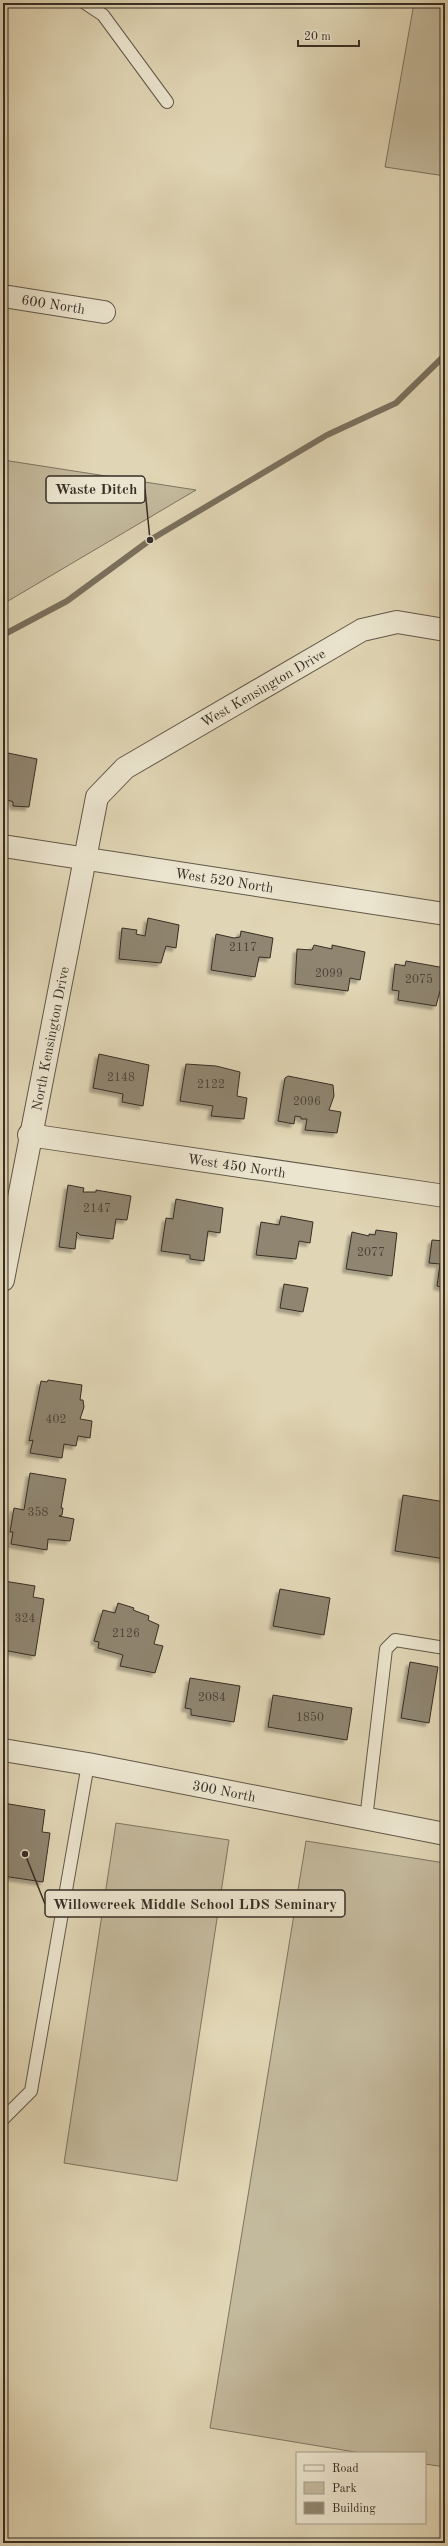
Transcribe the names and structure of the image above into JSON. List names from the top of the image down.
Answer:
{
  "streets": {
    "street": [
      "600 North",
      "West Kensington Drive",
      "West 520 North",
      "North Kensington Drive",
      "West 450 North",
      "300 North"
    ]
  },
  "crossings": [
    ["West Kensington Drive", "North Kensington Drive"],
    ["West 520 North", "North Kensington Drive"],
    ["North Kensington Drive", "West 450 North"]
  ],
  "places": ["Waste Ditch", "Willowcreek Middle School LDS Seminary"],
  "house_numbers": [
    "2117",
    "2099",
    "2075",
    "2148",
    "2122",
    "2096",
    "2147",
    "2077",
    "402",
    "358",
    "324",
    "2126",
    "2084",
    "1850"
  ],
  "legend": ["Road", "Park", "Building"],
  "scale_bar": "20 m"
}
